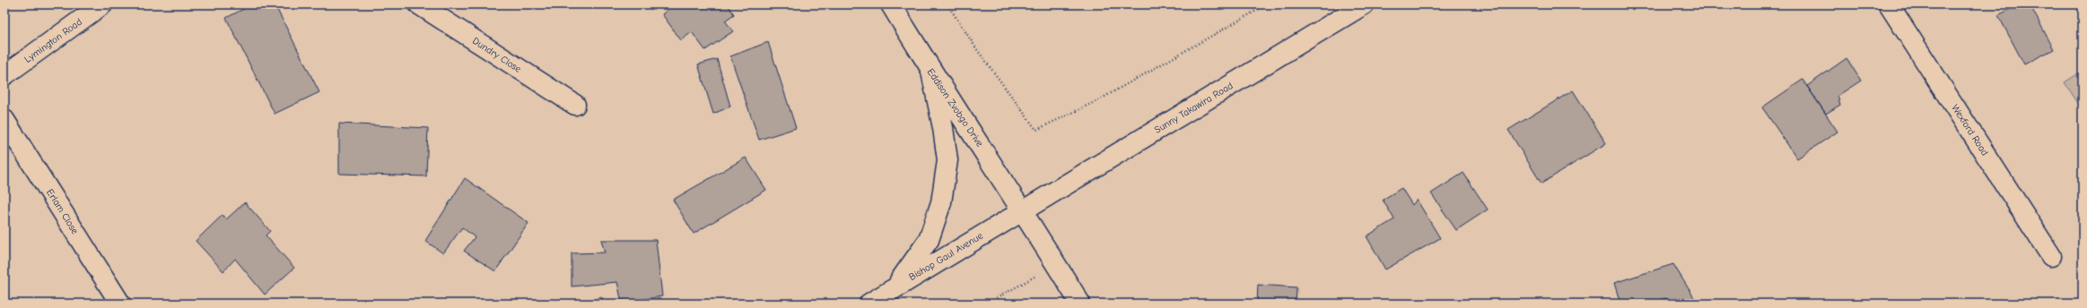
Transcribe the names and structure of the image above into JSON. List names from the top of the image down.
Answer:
{
  "streets": {
    "street": [
      "Lymington Road",
      "Dundry Close",
      "Eddison Zvobgo Drive",
      "Sunny Takawira Road",
      "Wexford Road",
      "Erlam Close",
      "Bishop Gaul Avenue"
    ]
  },
  "crossings": [
    ["Eddison Zvobgo Drive", "Sunny Takawira Road"],
    ["Eddison Zvobgo Drive", "Bishop Gaul Avenue"],
    ["Sunny Takawira Road", "Bishop Gaul Avenue"]
  ]
}
